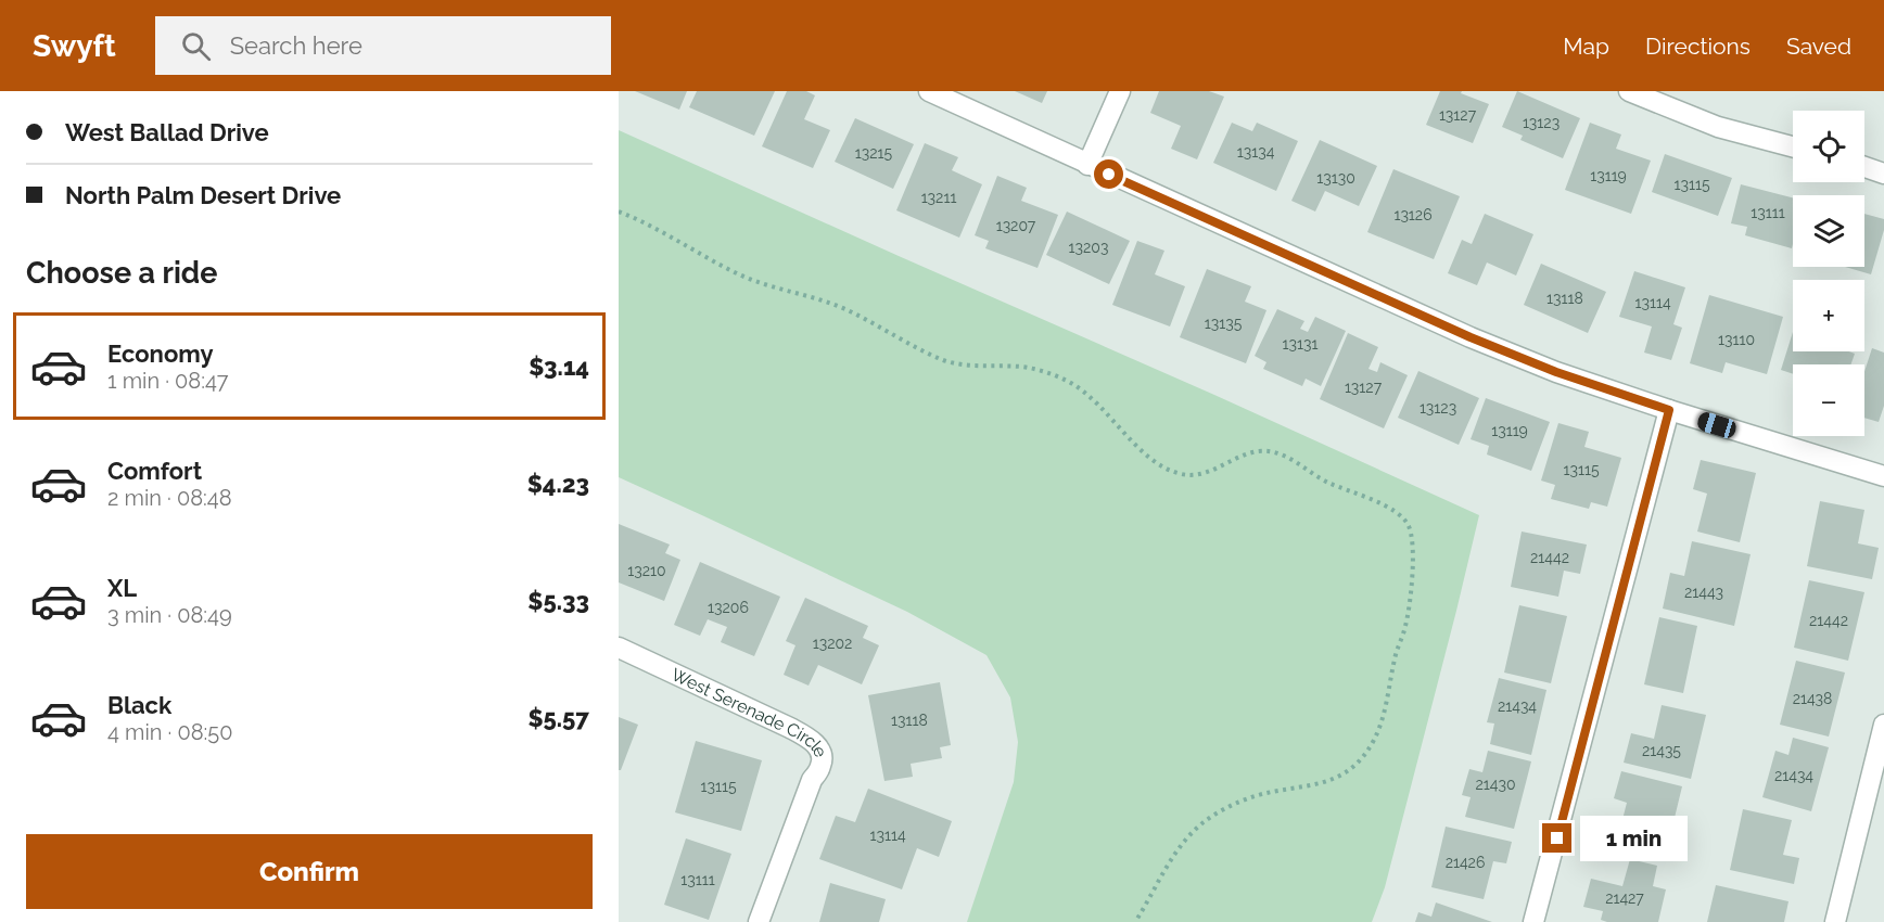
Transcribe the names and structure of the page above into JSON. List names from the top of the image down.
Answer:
{
  "streets": {
    "street": ["West Serenade Circle"]
  },
  "house_numbers": [
    "13127",
    "13123",
    "13134",
    "13215",
    "13119",
    "13130",
    "13115",
    "13211",
    "13111",
    "13126",
    "13207",
    "13203",
    "13118",
    "13114",
    "13135",
    "13110",
    "13131",
    "13127",
    "13123",
    "13119",
    "13115",
    "21442",
    "13210",
    "21443",
    "13206",
    "21442",
    "13202",
    "21438",
    "21434",
    "13118",
    "21435",
    "21434",
    "21430",
    "13115",
    "13114",
    "21426",
    "13111",
    "21427"
  ],
  "page": {
    "header": "Swyft",
    "search": "Search here",
    "nav": ["Map", "Directions", "Saved"],
    "banner": ["West Ballad Drive", "North Palm Desert Drive"],
    "map_buttons": ["+", "−"],
    "heading": "Choose a ride",
    "list": [
      {
        "name": "Economy",
        "note": "1 min · 08:47",
        "value": "$3.14"
      },
      {
        "name": "Comfort",
        "note": "2 min · 08:48",
        "value": "$4.23"
      },
      {
        "name": "XL",
        "note": "3 min · 08:49",
        "value": "$5.33"
      },
      {
        "name": "Black",
        "note": "4 min · 08:50",
        "value": "$5.57"
      }
    ],
    "bubble": "1 min",
    "buttons": "Confirm"
  }
}
